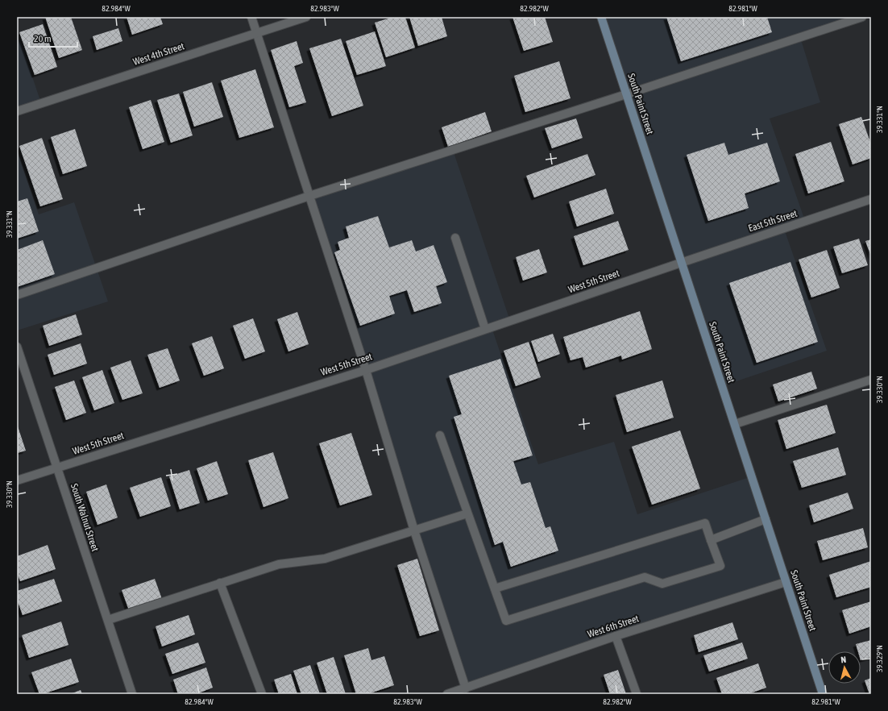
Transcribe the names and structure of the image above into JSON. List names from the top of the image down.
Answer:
{
  "streets": {
    "main road": ["South Paint Street"],
    "street": [
      "West 4th Street",
      "East 5th Street",
      "West 5th Street",
      "South Walnut Street",
      "West 6th Street"
    ]
  },
  "crossings": [
    ["South Paint Street", "East 5th Street"],
    ["South Paint Street", "West 5th Street"],
    ["South Paint Street", "West 6th Street"],
    ["East 5th Street", "West 5th Street"],
    ["West 5th Street", "South Walnut Street"]
  ],
  "scale_bar": "20 m",
  "north": "top",
  "coordinates": [
    "82.984°W",
    "82.983°W",
    "82.982°W",
    "82.981°W",
    "39.331°N",
    "39.330°N",
    "39.329°N"
  ]
}
